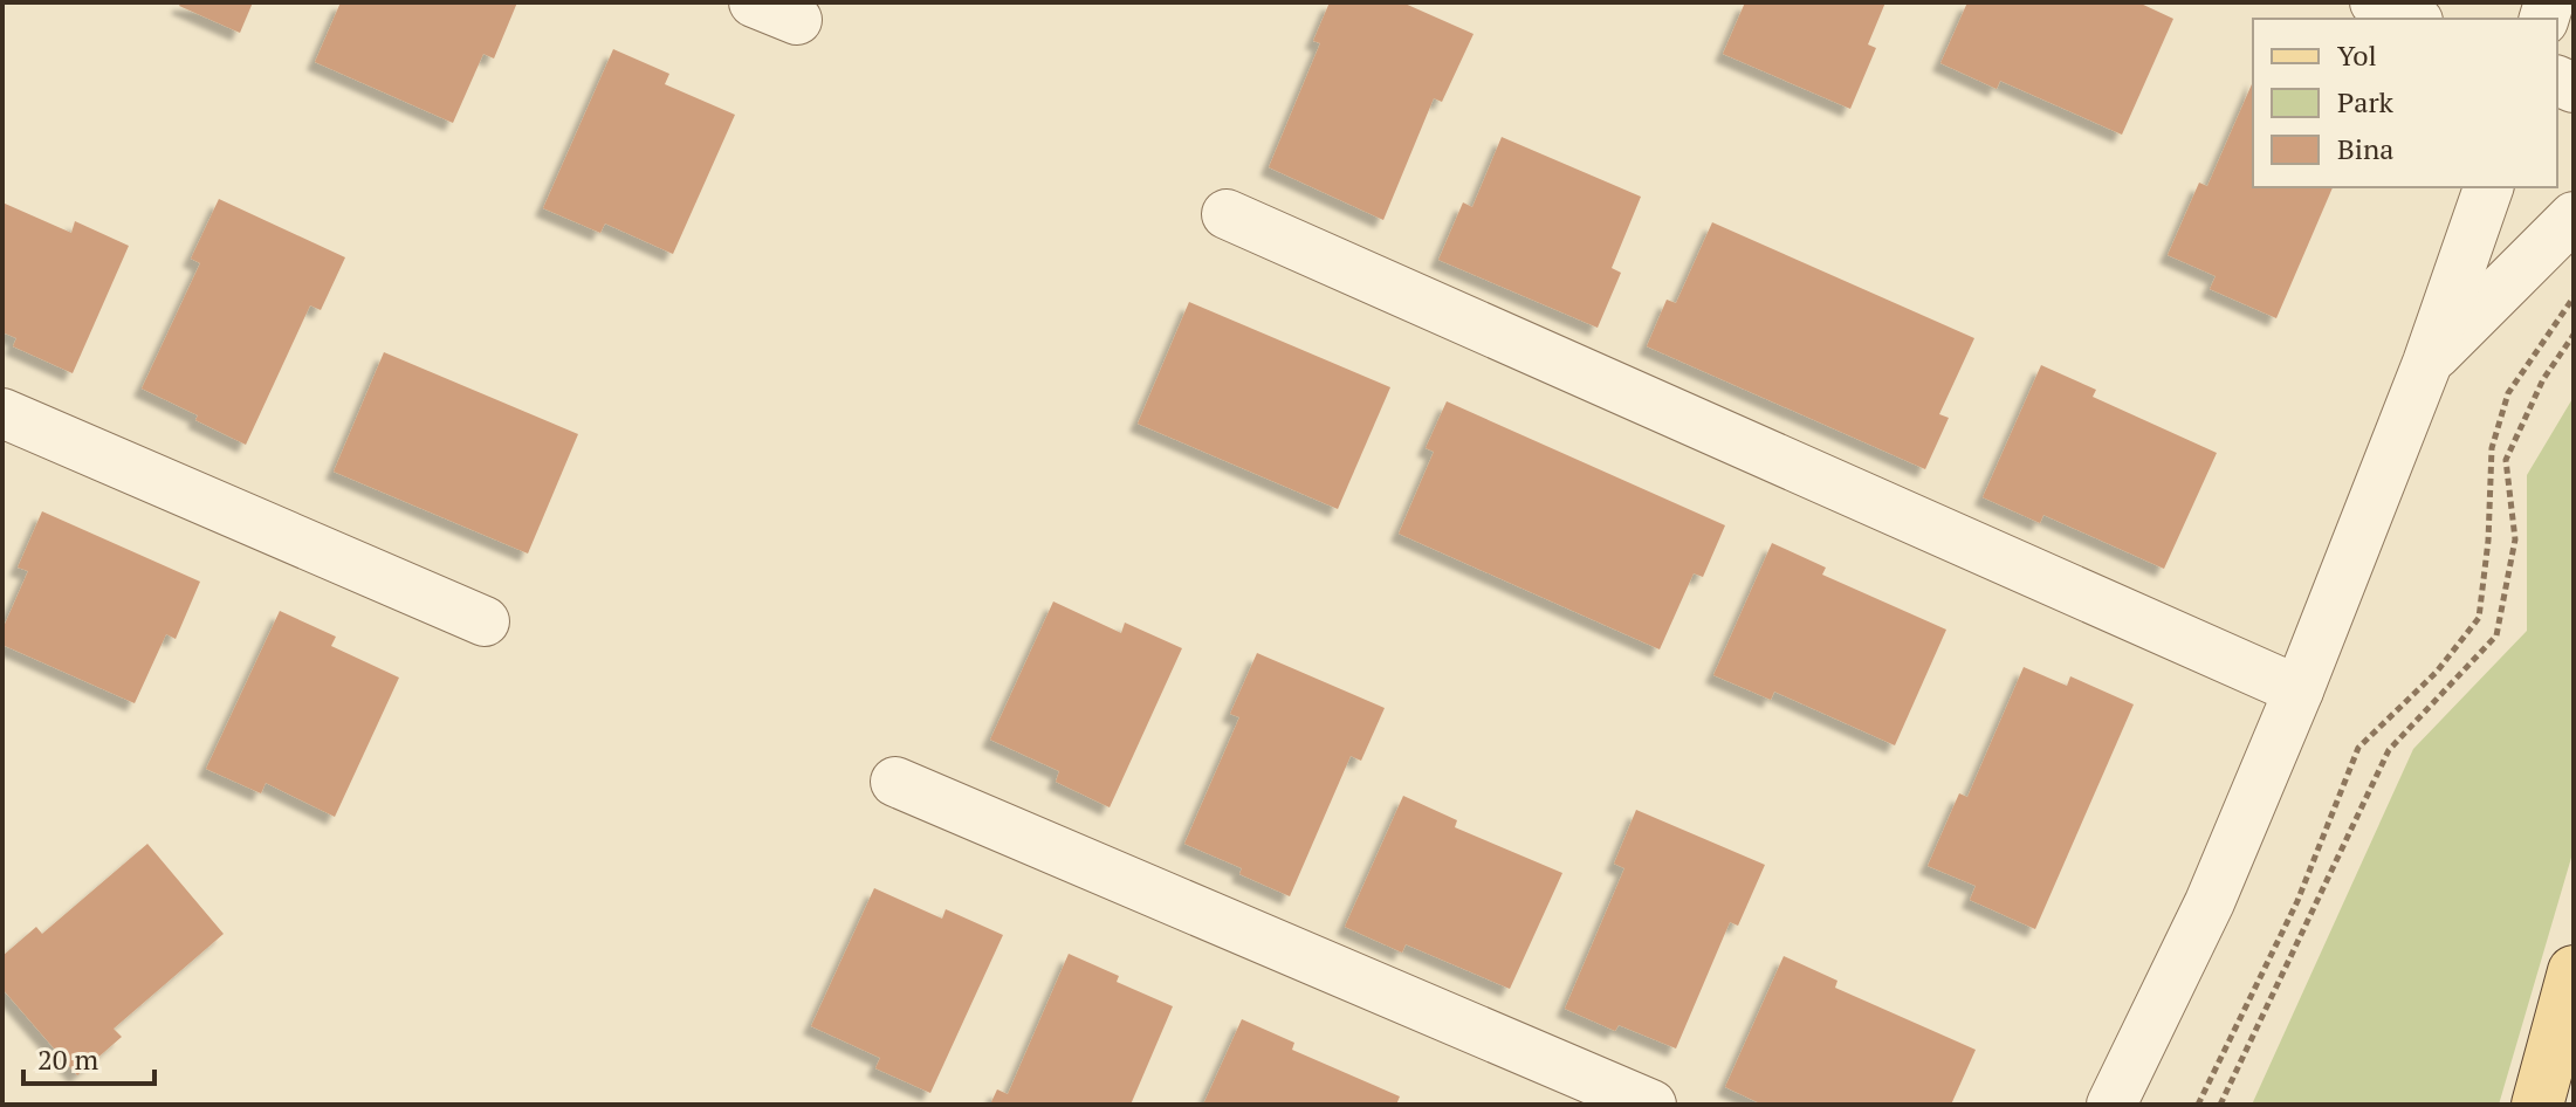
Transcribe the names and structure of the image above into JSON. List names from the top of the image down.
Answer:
{
  "legend": ["Yol", "Park", "Bina"],
  "scale_bar": "20 m"
}
